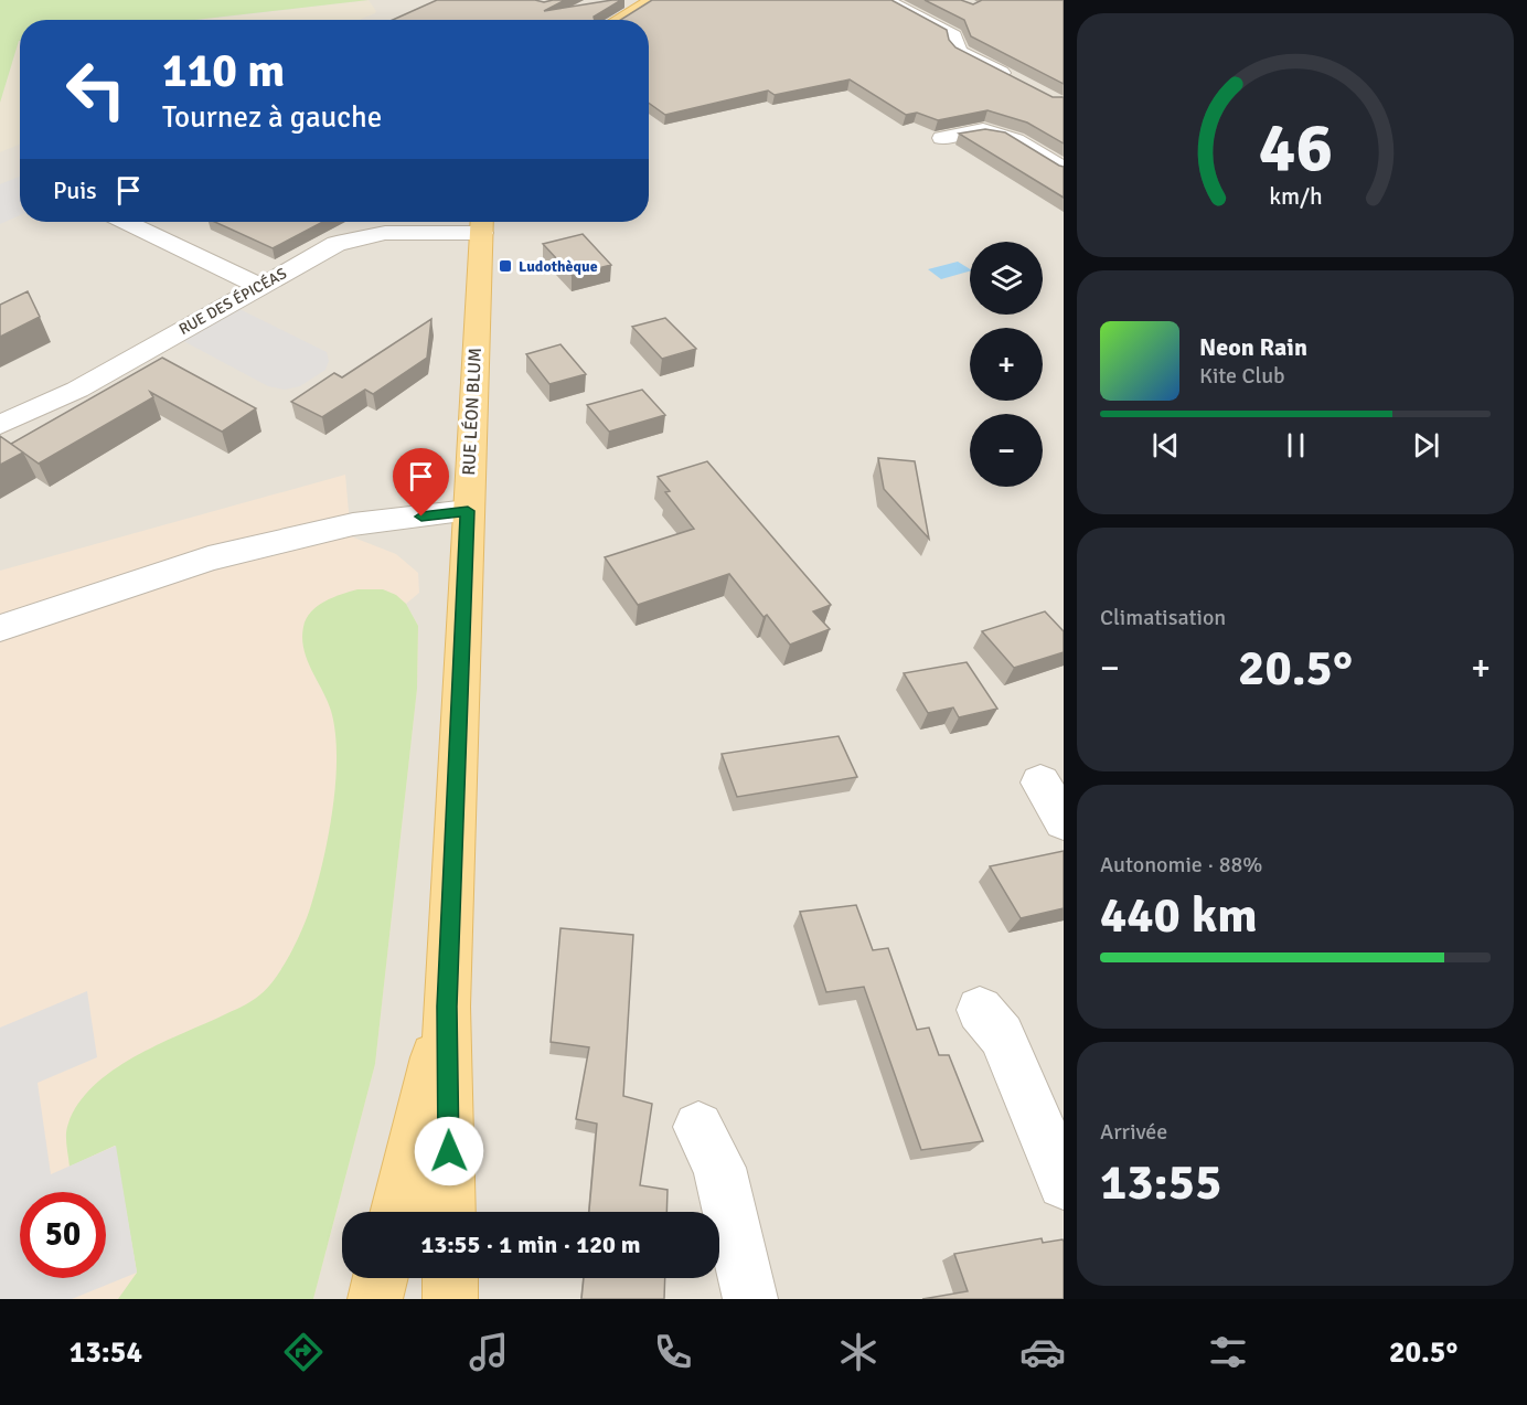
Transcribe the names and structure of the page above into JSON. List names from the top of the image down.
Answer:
{
  "streets": {
    "main road": ["RUE LÉON BLUM"],
    "street": ["RUE DES ÉPICÉAS"]
  },
  "crossings": [
    ["RUE DES ÉPICÉAS", "RUE LÉON BLUM"]
  ],
  "places": {
    "transit": ["Ludothèque"]
  },
  "page": {
    "turn": ["110 m", "Tournez à gauche"],
    "then": "Puis",
    "map_buttons": ["+", "−"],
    "song": ["Neon Rain", "Kite Club"],
    "tile": [
      "Climatisation",
      ["Autonomie · 88%", "440 km"],
      ["Arrivée", "13:55"]
    ],
    "heat": ["−", "20.5°", "+"],
    "limit": "50",
    "trip": "13:55 · 1 min · 120 m",
    "tabs": ["13:54", "20.5°"],
    "gauge": ["46", "km/h"]
  }
}
